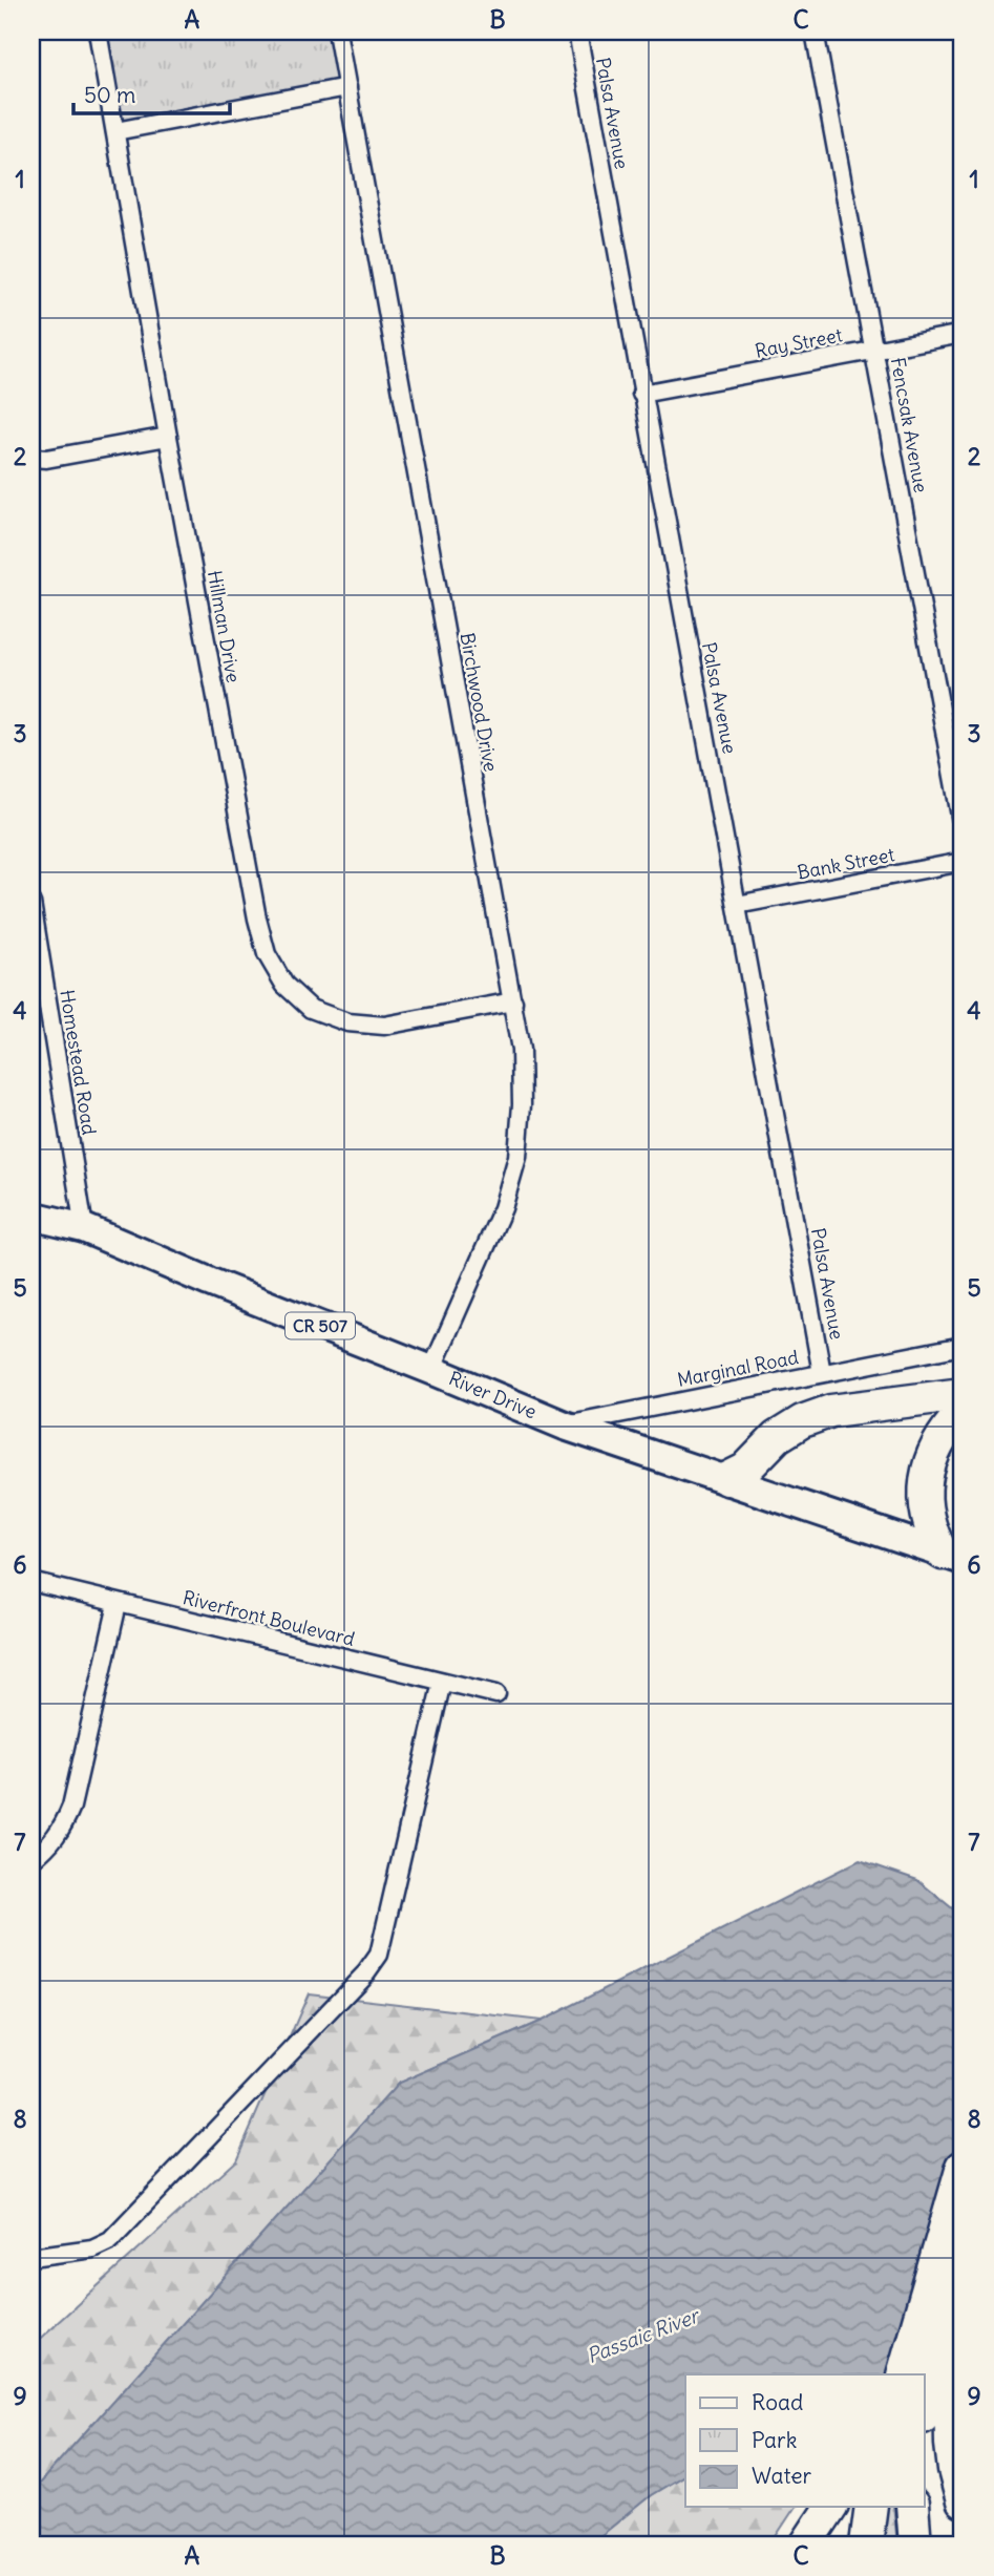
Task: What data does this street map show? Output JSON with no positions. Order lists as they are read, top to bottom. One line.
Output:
{"streets":{"main road":["CR 507","River Drive"],"street":["Palsa Avenue","Ray Street","Fencsak Avenue","Hillman Drive","Birchwood Drive","Bank Street","Homestead Road","Marginal Road","Riverfront Boulevard"]},"crossings":[["Palsa Avenue","Ray Street"],["Palsa Avenue","Bank Street"],["Palsa Avenue","Marginal Road"],["Ray Street","Fencsak Avenue"],["Hillman Drive","Birchwood Drive"],["Birchwood Drive","River Drive"],["Homestead Road","River Drive"],["Marginal Road","River Drive"]],"water":["Passaic River"],"legend":["Road","Park","Water"],"scale_bar":"50 m","grid":{"columns":["A","B","C"],"rows":["1","2","3","4","5","6","7","8","9"]}}
